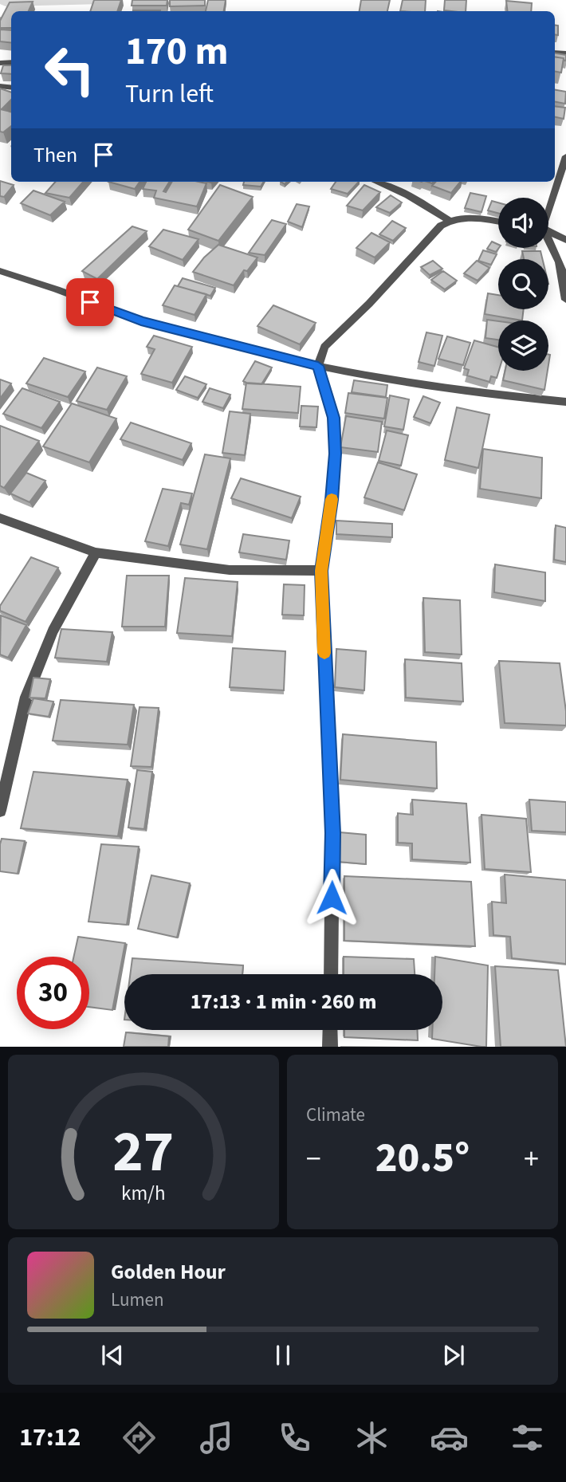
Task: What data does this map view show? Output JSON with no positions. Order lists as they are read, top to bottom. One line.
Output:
{"page":{"turn":["170 m","Turn left"],"then":"Then","limit":"30","trip":"17:13 · 1 min · 260 m","tile":"Climate","heat":["−","20.5°","+"],"song":["Golden Hour","Lumen"],"tabs":"17:12","gauge":["27","km/h"]}}
